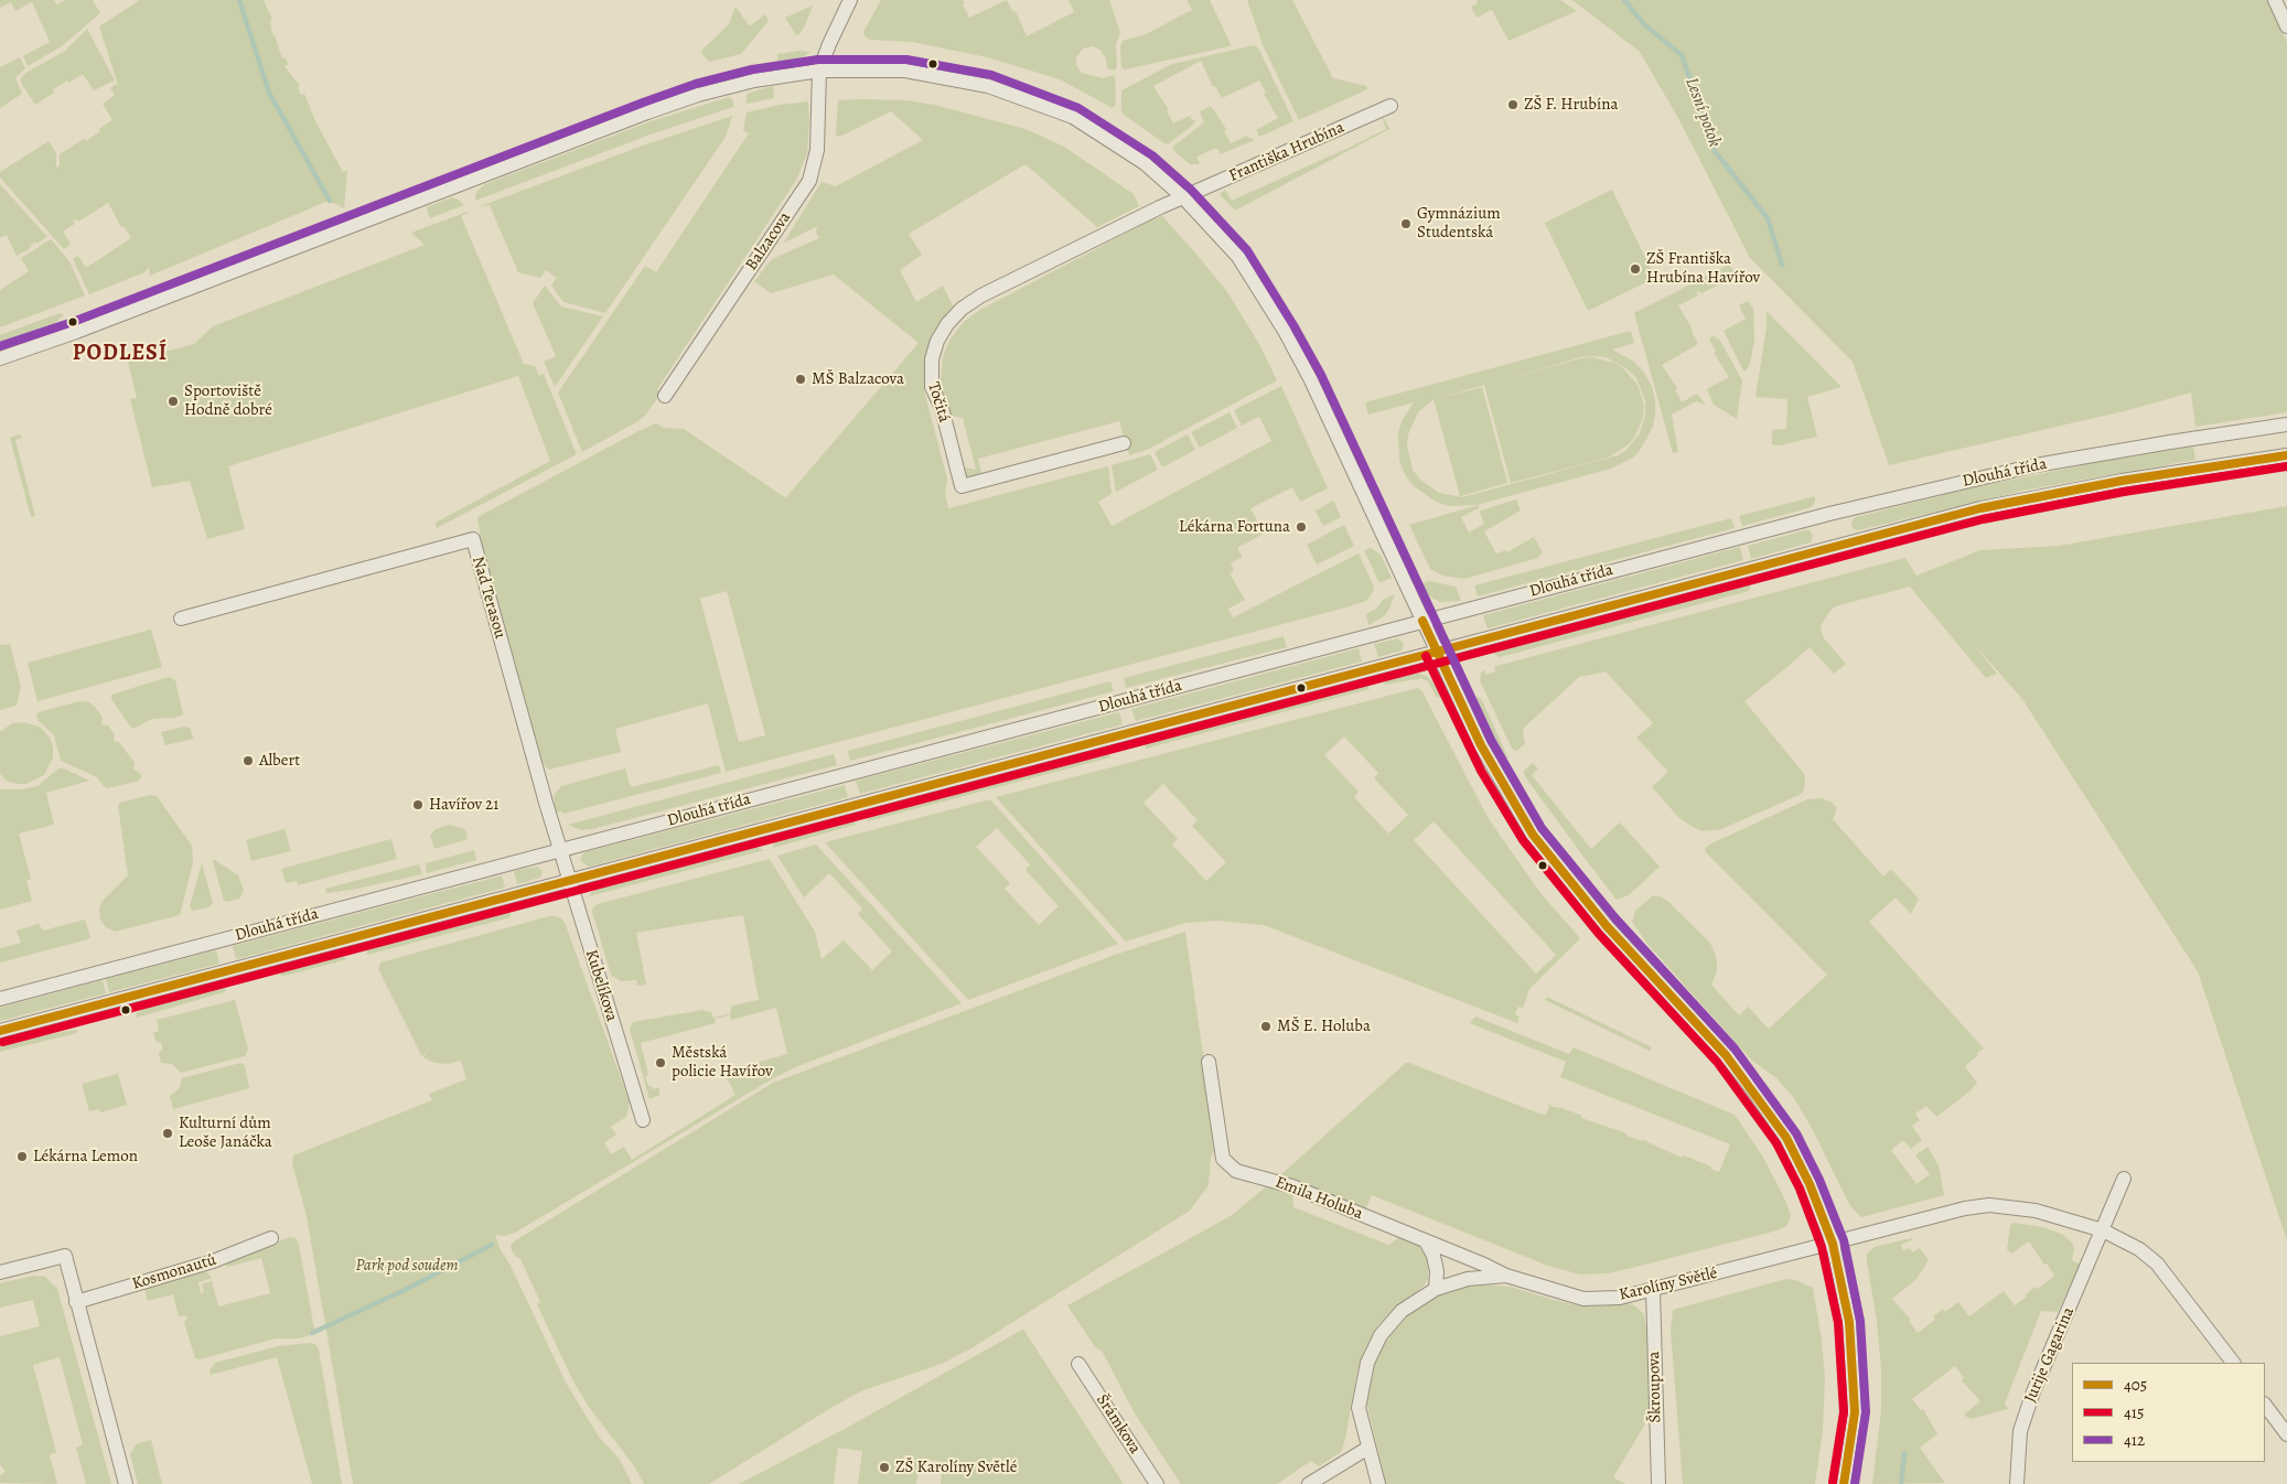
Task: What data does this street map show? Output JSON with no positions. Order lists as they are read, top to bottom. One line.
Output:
{"streets":{"street":["Františka Hrubína","Balzacova","Točitá","Dlouhá třída","Nad Terasou","Kubelíkova","Emila Holuba","Kosmonautů","Karolíny Světlé","Jurije Gagarina","Škroupova","Šrámkova"]},"crossings":[["Františka Hrubína","Točitá"],["Dlouhá třída","Nad Terasou"],["Dlouhá třída","Kubelíkova"],["Nad Terasou","Kubelíkova"],["Emila Holuba","Karolíny Světlé"],["Karolíny Světlé","Jurije Gagarina"],["Karolíny Světlé","Škroupova"]],"districts":["PODLESÍ"],"water":["Lesní potok"],"parks":["Park pod soudem"],"places":["ZŠ F. Hrubína","Gymnázium Studentská","ZŠ Františka Hrubína Havířov","MŠ Balzacova","Sportoviště Hodně dobré","Lékárna Fortuna","Albert","Havířov 21","MŠ E. Holuba","Městská policie Havířov","Kulturní dům Leoše Janáčka","Lékárna Lemon","ZŠ Karolíny Světlé"],"lines":["transit line 412","transit line 405","transit line 415"],"legend":["405","415","412"]}
